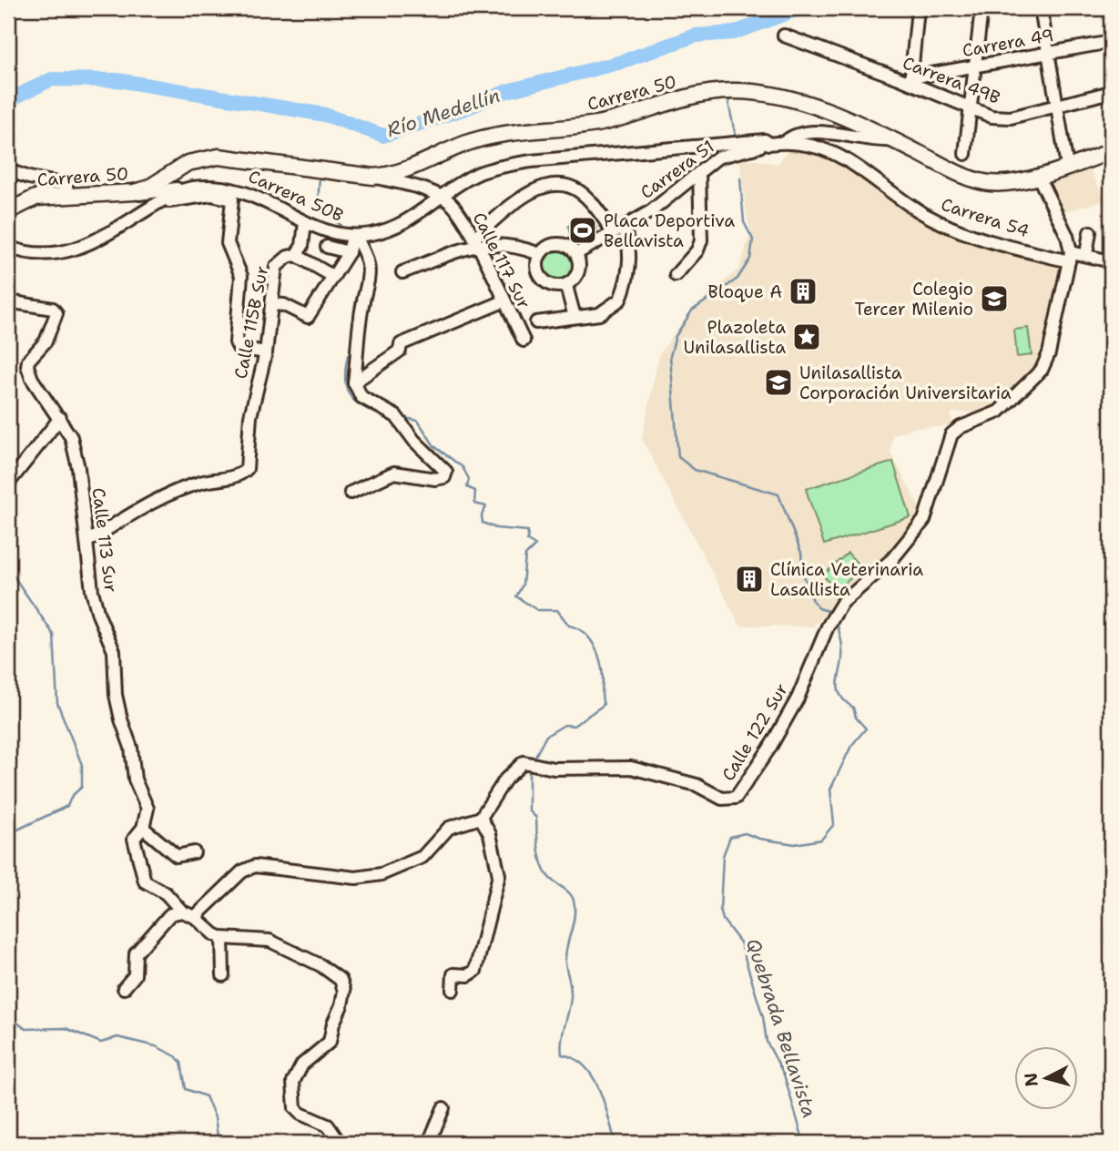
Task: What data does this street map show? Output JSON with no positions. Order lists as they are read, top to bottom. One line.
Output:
{"streets":{"main road":["Carrera 50"],"street":["Carrera 49","Carrera 49B","Carrera 51","Carrera 50B","Carrera 54","Calle 117 Sur","Calle 115B Sur","Calle 113 Sur","Calle 122 Sur"]},"crossings":[["Carrera 49","Carrera 49B"],["Carrera 51","Carrera 50B"],["Carrera 50B","Carrera 54"],["Carrera 50B","Calle 117 Sur"],["Carrera 54","Calle 122 Sur"],["Calle 115B Sur","Calle 113 Sur"]],"water":["Río Medellín","Quebrada Bellavista"],"places":{"sports":["Placa Deportiva Bellavista"],"building":["Bloque A","Clínica Veterinaria Lasallista"],"school or university":["Colegio Tercer Milenio","Unilasallista Corporación Universitaria"],"place":["Plazoleta Unilasallista"]},"north":"left"}
